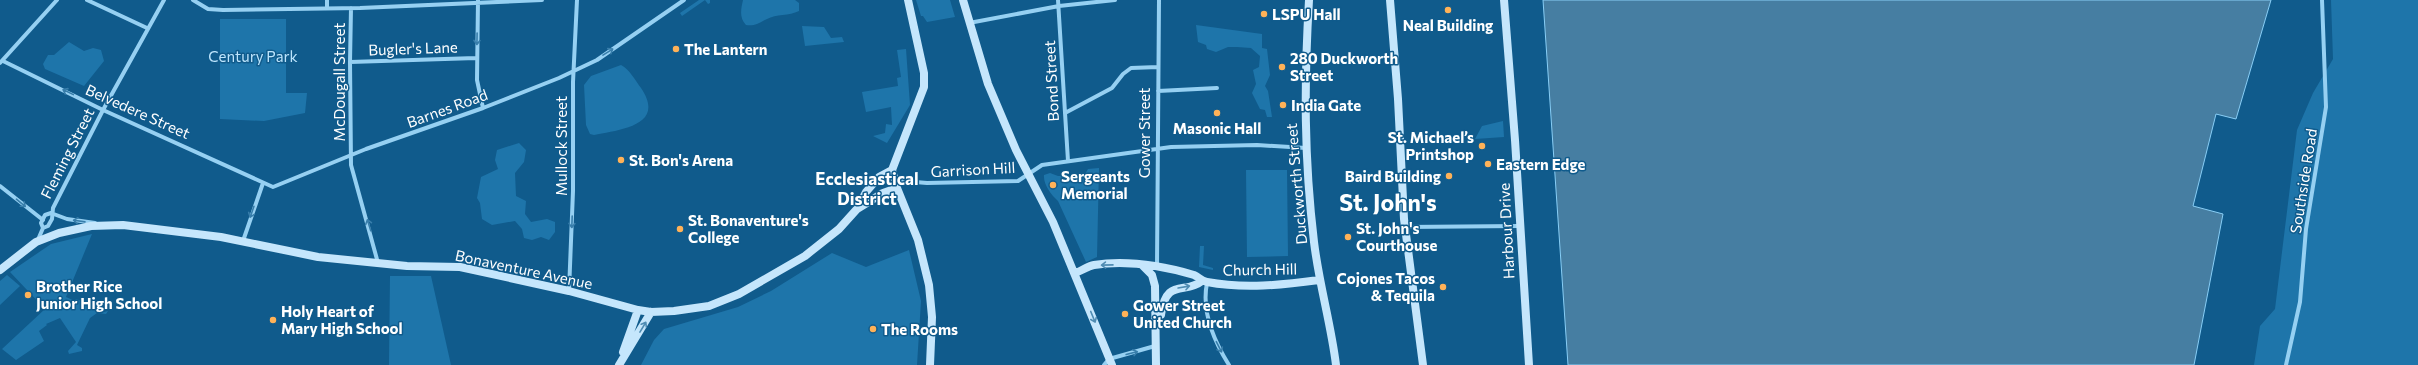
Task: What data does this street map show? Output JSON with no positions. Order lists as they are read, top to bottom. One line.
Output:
{"streets":{"street":["Bugler's Lane","Bond Street","McDougall Street","Barnes Road","Belvedere Street","Gower Street","Mullock Street","Fleming Street","Garrison Hill","Southside Road","Duckworth Street","Harbour Drive","Bonaventure Avenue","Church Hill"]},"crossings":[["Bugler's Lane","McDougall Street"],["Bond Street","Garrison Hill"],["McDougall Street","Barnes Road"],["McDougall Street","Bonaventure Avenue"],["Barnes Road","Belvedere Street"],["Barnes Road","Mullock Street"],["Belvedere Street","Fleming Street"],["Gower Street","Garrison Hill"],["Gower Street","Church Hill"],["Mullock Street","Bonaventure Avenue"],["Fleming Street","Bonaventure Avenue"],["Garrison Hill","Duckworth Street"],["Garrison Hill","Bonaventure Avenue"],["Duckworth Street","Church Hill"]],"one_way":["McDougall Street","Belvedere Street","Mullock Street"],"districts":["Ecclesiastical District","St. John's"],"parks":["Century Park"],"places":["Neal Building","LSPU Hall","The Lantern","280 Duckworth Street","India Gate","Masonic Hall","St. Michael’s Printshop","St. Bon's Arena","Eastern Edge","Baird Building","Sergeants Memorial","St. Bonaventure's College","St. John's Courthouse","Cojones Tacos & Tequila","Brother Rice Junior High School","Gower Street United Church","Holy Heart of Mary High School","The Rooms"]}
